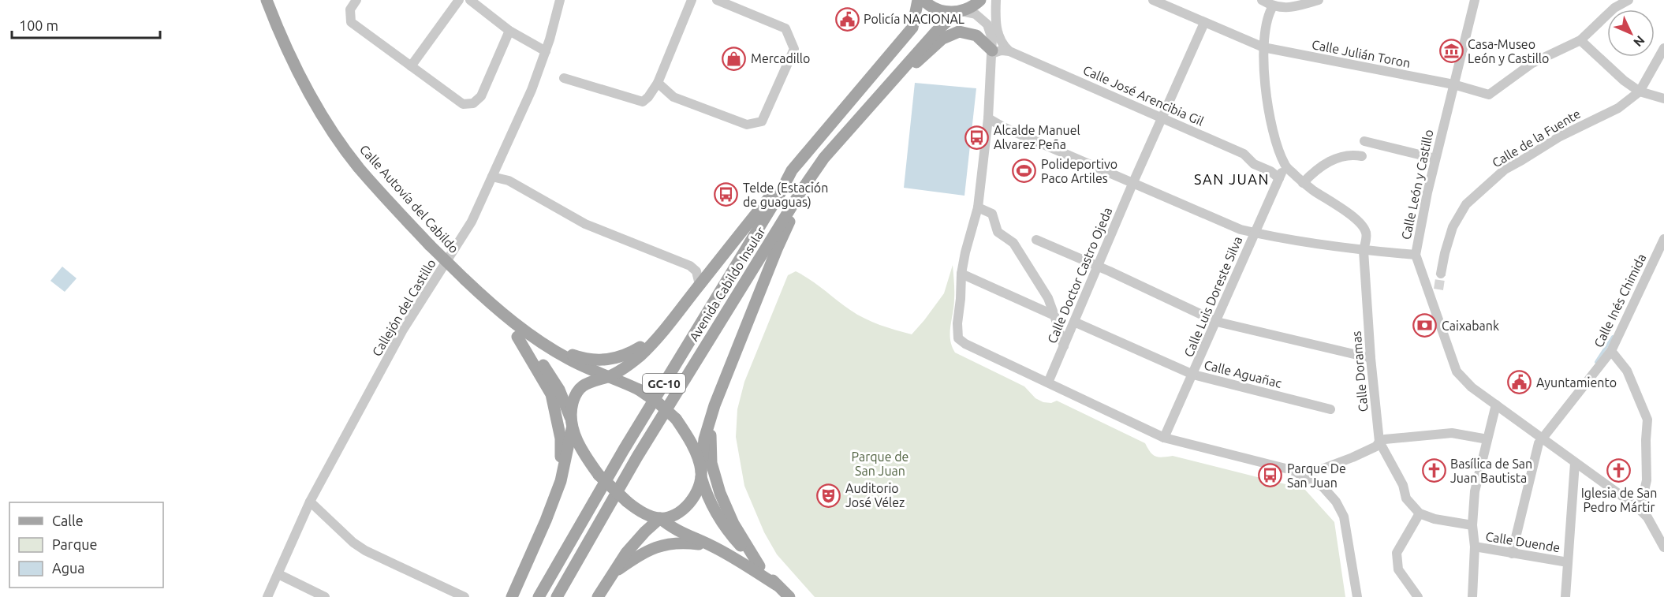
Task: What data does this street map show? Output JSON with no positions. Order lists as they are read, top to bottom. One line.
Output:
{"streets":{"main road":["Calle Autovía del Cabildo","Avenida Cabildo Insular","GC-10"],"street":["Calle Julián Toron","Calle José Arencibia Gil","Calle de la Fuente","Calle León y Castillo","Calle Doctor Castro Ojeda","Calle Luis Doreste Silva","Calle Inés Chimida","Callejón del Castillo","Calle Doramas","Calle Aguañac","Calle Duende"]},"crossings":[["Calle Julián Toron","Calle León y Castillo"],["Calle Julián Toron","Calle Doctor Castro Ojeda"],["Calle José Arencibia Gil","Calle Doctor Castro Ojeda"],["Calle José Arencibia Gil","Calle Luis Doreste Silva"],["Calle Doctor Castro Ojeda","Calle Aguañac"],["Avenida Cabildo Insular","GC-10"],["Calle Luis Doreste Silva","Calle Doramas"],["Calle Luis Doreste Silva","Calle Aguañac"],["Calle Inés Chimida","Calle Duende"]],"districts":["SAN JUAN"],"parks":["Parque de San Juan"],"places":{"public building":["Policía NACIONAL","Ayuntamiento"],"museum":["Casa-Museo León y Castillo"],"shop":["Mercadillo"],"bus stop":["Alcalde Manuel Alvarez Peña","Telde (Estación de guaguas)","Parque De San Juan"],"sports":["Polideportivo Paco Artiles"],"bank":["Caixabank"],"church":["Basílica de San Juan Bautista","Iglesia de San Pedro Mártir"],"theatre":["Auditorio José Vélez"]},"legend":["Calle","Parque","Agua"],"scale_bar":"100 m","north":"bottom right"}
